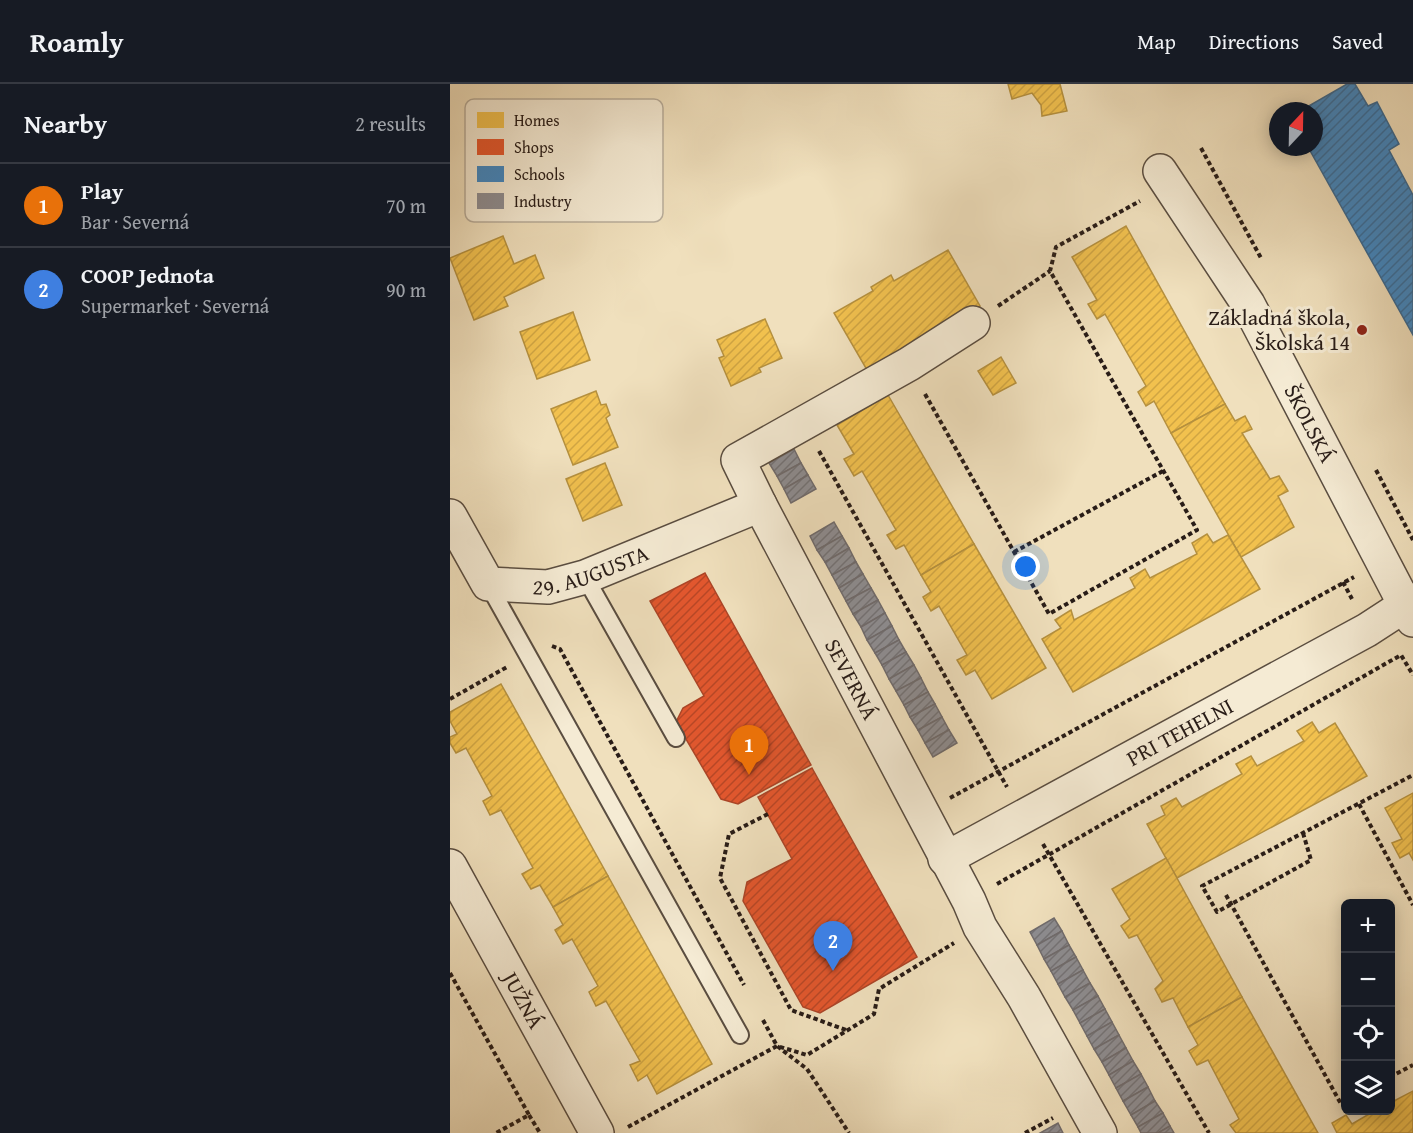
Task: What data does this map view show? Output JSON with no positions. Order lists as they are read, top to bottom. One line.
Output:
{"streets":{"street":["ŠKOLSKÁ","29. AUGUSTA","SEVERNÁ","PRI TEHELNI","JUŽNÁ"]},"crossings":[["ŠKOLSKÁ","PRI TEHELNI"],["29. AUGUSTA","SEVERNÁ"],["SEVERNÁ","PRI TEHELNI"]],"places":["Základná škola, Školská 14"],"legend":["Homes","Shops","Schools","Industry"],"north":"top","page":{"header":"Roamly","nav":["Map","Directions","Saved"],"heading":["Nearby","2 results"],"list":[{"mark":"1","name":"Play","note":"Bar · Severná","value":"70 m"},{"mark":"2","name":"COOP Jednota","note":"Supermarket · Severná","value":"90 m"}],"pins":["1","2"],"map_buttons":["+","−"]}}
